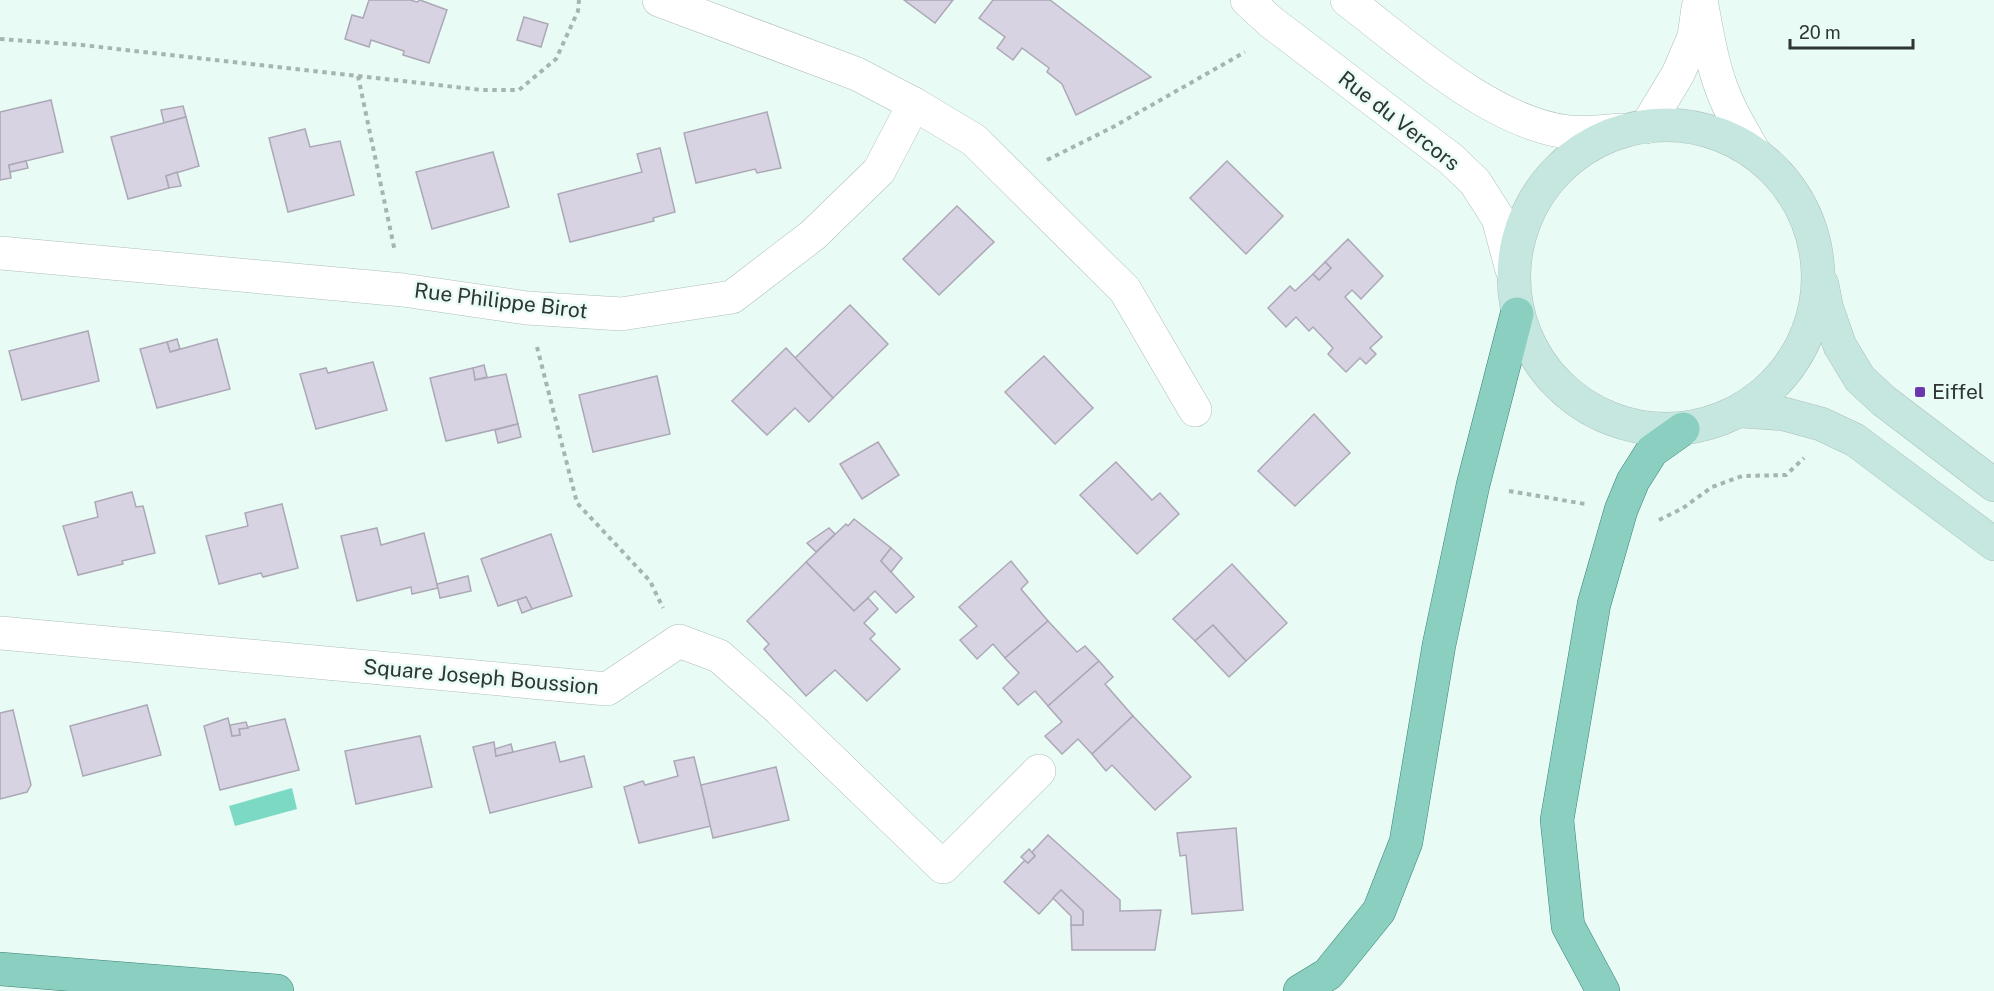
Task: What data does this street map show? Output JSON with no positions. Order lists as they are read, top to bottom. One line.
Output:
{"streets":{"street":["Rue du Vercors","Rue Philippe Birot","Square Joseph Boussion"]},"places":{"transit":["Eiffel"]},"scale_bar":"20 m"}
